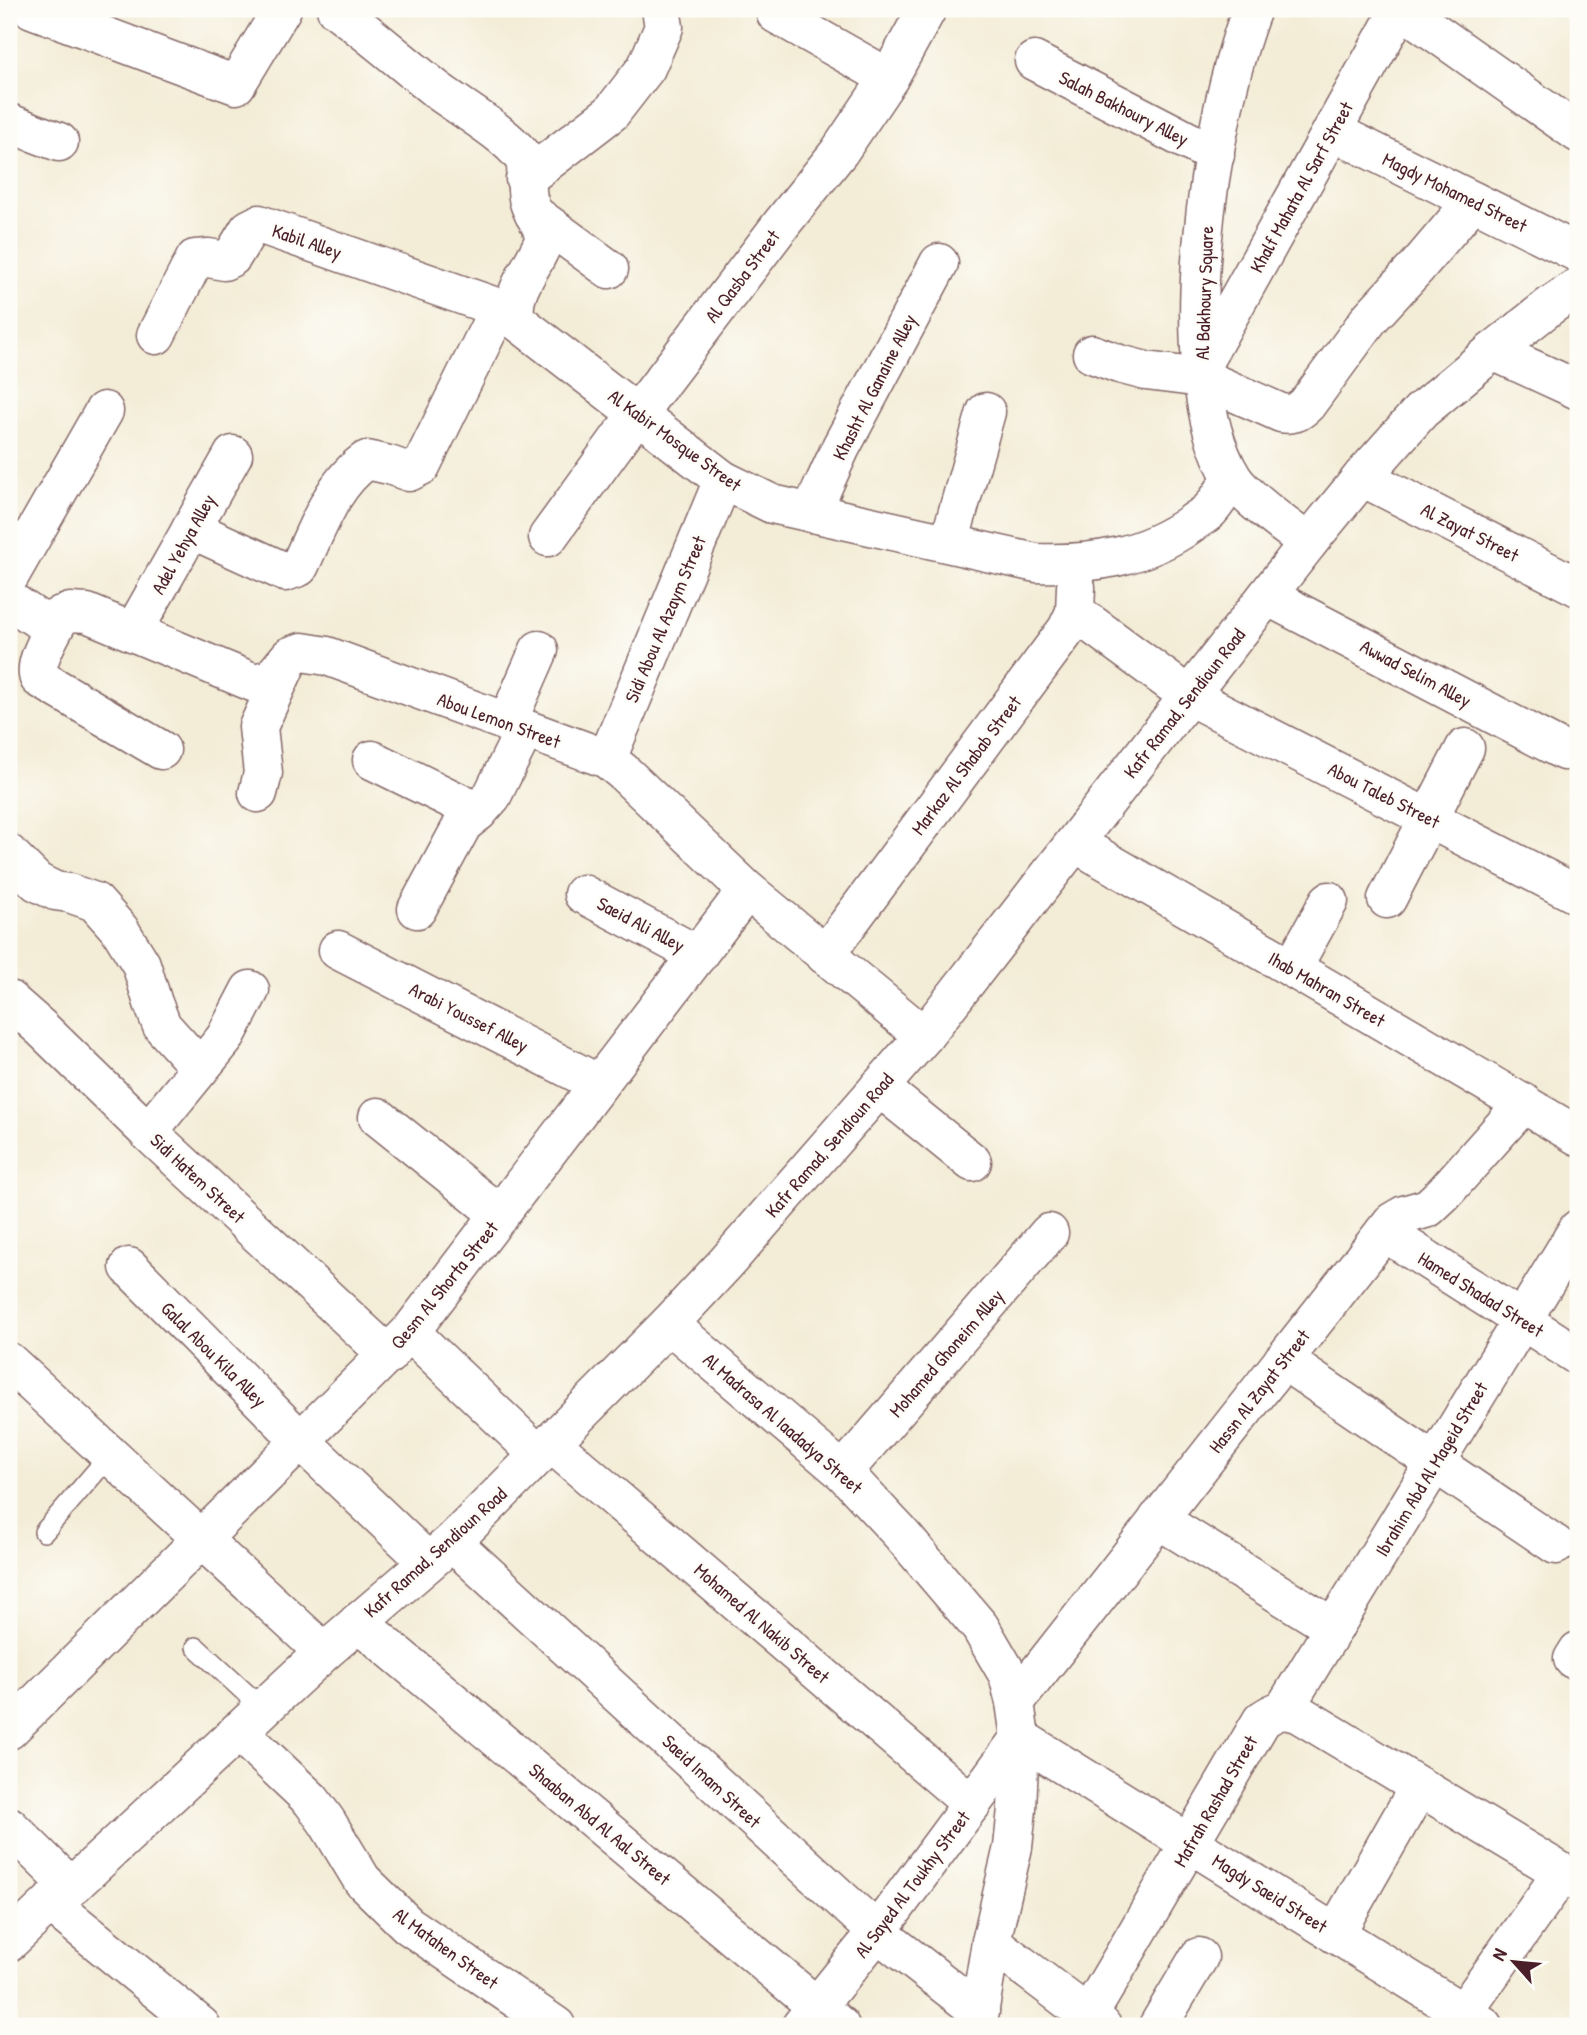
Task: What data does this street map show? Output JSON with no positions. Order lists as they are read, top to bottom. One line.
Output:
{"streets":{"street":["Salah Bakhoury Alley","Khalf Mahata Al Sarf Street","Magdy Mohamed Street","Kabil Alley","Al Qasba Street","Al Bakhoury Square","Khasht Al Ganaine Alley","Al Kabir Mosque Street","Al Zayat Street","Adel Yehya Alley","Sidi Abou Al Azaym Street","Awwad Selim Alley","Kafr Ramad, Sendioun Road","Abou Lemon Street","Markaz Al Shabab Street","Abou Taleb Street","Saeid Ali Alley","Ihab Mahran Street","Arabi Youssef Alley","Sidi Hatem Street","Qesm Al Shorta Street","Hamed Shadad Street","Mohamed Ghoneim Alley","Galal Abou Kila Alley","Hassn Al Zayat Street","Al Madrasa Al Iaadadya Street","Ibrahim Abd Al Mageid Street","Mohamed Al Nakib Street","Saeid Imam Street","Mafrah Rashad Street","Shaaban Abd Al Aal Street","Al Sayed Al Toukhy Street","Magdy Saeid Street","Al Matahen Street"]},"crossings":[["Salah Bakhoury Alley","Al Bakhoury Square"],["Khalf Mahata Al Sarf Street","Magdy Mohamed Street"],["Khalf Mahata Al Sarf Street","Al Bakhoury Square"],["Kabil Alley","Al Kabir Mosque Street"],["Al Qasba Street","Al Kabir Mosque Street"],["Al Bakhoury Square","Al Kabir Mosque Street"],["Al Bakhoury Square","Kafr Ramad, Sendioun Road"],["Khasht Al Ganaine Alley","Al Kabir Mosque Street"],["Al Kabir Mosque Street","Sidi Abou Al Azaym Street"],["Al Zayat Street","Kafr Ramad, Sendioun Road"],["Sidi Abou Al Azaym Street","Abou Lemon Street"],["Awwad Selim Alley","Kafr Ramad, Sendioun Road"],["Kafr Ramad, Sendioun Road","Abou Lemon Street"],["Kafr Ramad, Sendioun Road","Abou Taleb Street"],["Kafr Ramad, Sendioun Road","Ihab Mahran Street"],["Kafr Ramad, Sendioun Road","Sidi Hatem Street"],["Kafr Ramad, Sendioun Road","Galal Abou Kila Alley"],["Kafr Ramad, Sendioun Road","Al Madrasa Al Iaadadya Street"],["Kafr Ramad, Sendioun Road","Mohamed Al Nakib Street"],["Kafr Ramad, Sendioun Road","Saeid Imam Street"],["Kafr Ramad, Sendioun Road","Shaaban Abd Al Aal Street"],["Kafr Ramad, Sendioun Road","Al Matahen Street"],["Abou Lemon Street","Markaz Al Shabab Street"],["Abou Lemon Street","Qesm Al Shorta Street"],["Markaz Al Shabab Street","Abou Taleb Street"],["Saeid Ali Alley","Qesm Al Shorta Street"],["Ihab Mahran Street","Hassn Al Zayat Street"],["Arabi Youssef Alley","Qesm Al Shorta Street"],["Sidi Hatem Street","Qesm Al Shorta Street"],["Sidi Hatem Street","Mohamed Al Nakib Street"],["Qesm Al Shorta Street","Galal Abou Kila Alley"],["Hamed Shadad Street","Hassn Al Zayat Street"],["Hamed Shadad Street","Ibrahim Abd Al Mageid Street"],["Mohamed Ghoneim Alley","Al Madrasa Al Iaadadya Street"],["Galal Abou Kila Alley","Saeid Imam Street"],["Hassn Al Zayat Street","Al Madrasa Al Iaadadya Street"],["Al Madrasa Al Iaadadya Street","Saeid Imam Street"],["Al Madrasa Al Iaadadya Street","Al Sayed Al Toukhy Street"],["Al Madrasa Al Iaadadya Street","Magdy Saeid Street"],["Ibrahim Abd Al Mageid Street","Mafrah Rashad Street"],["Mohamed Al Nakib Street","Al Sayed Al Toukhy Street"],["Saeid Imam Street","Al Sayed Al Toukhy Street"],["Mafrah Rashad Street","Magdy Saeid Street"],["Shaaban Abd Al Aal Street","Al Sayed Al Toukhy Street"],["Al Sayed Al Toukhy Street","Magdy Saeid Street"]],"north":"top left"}
